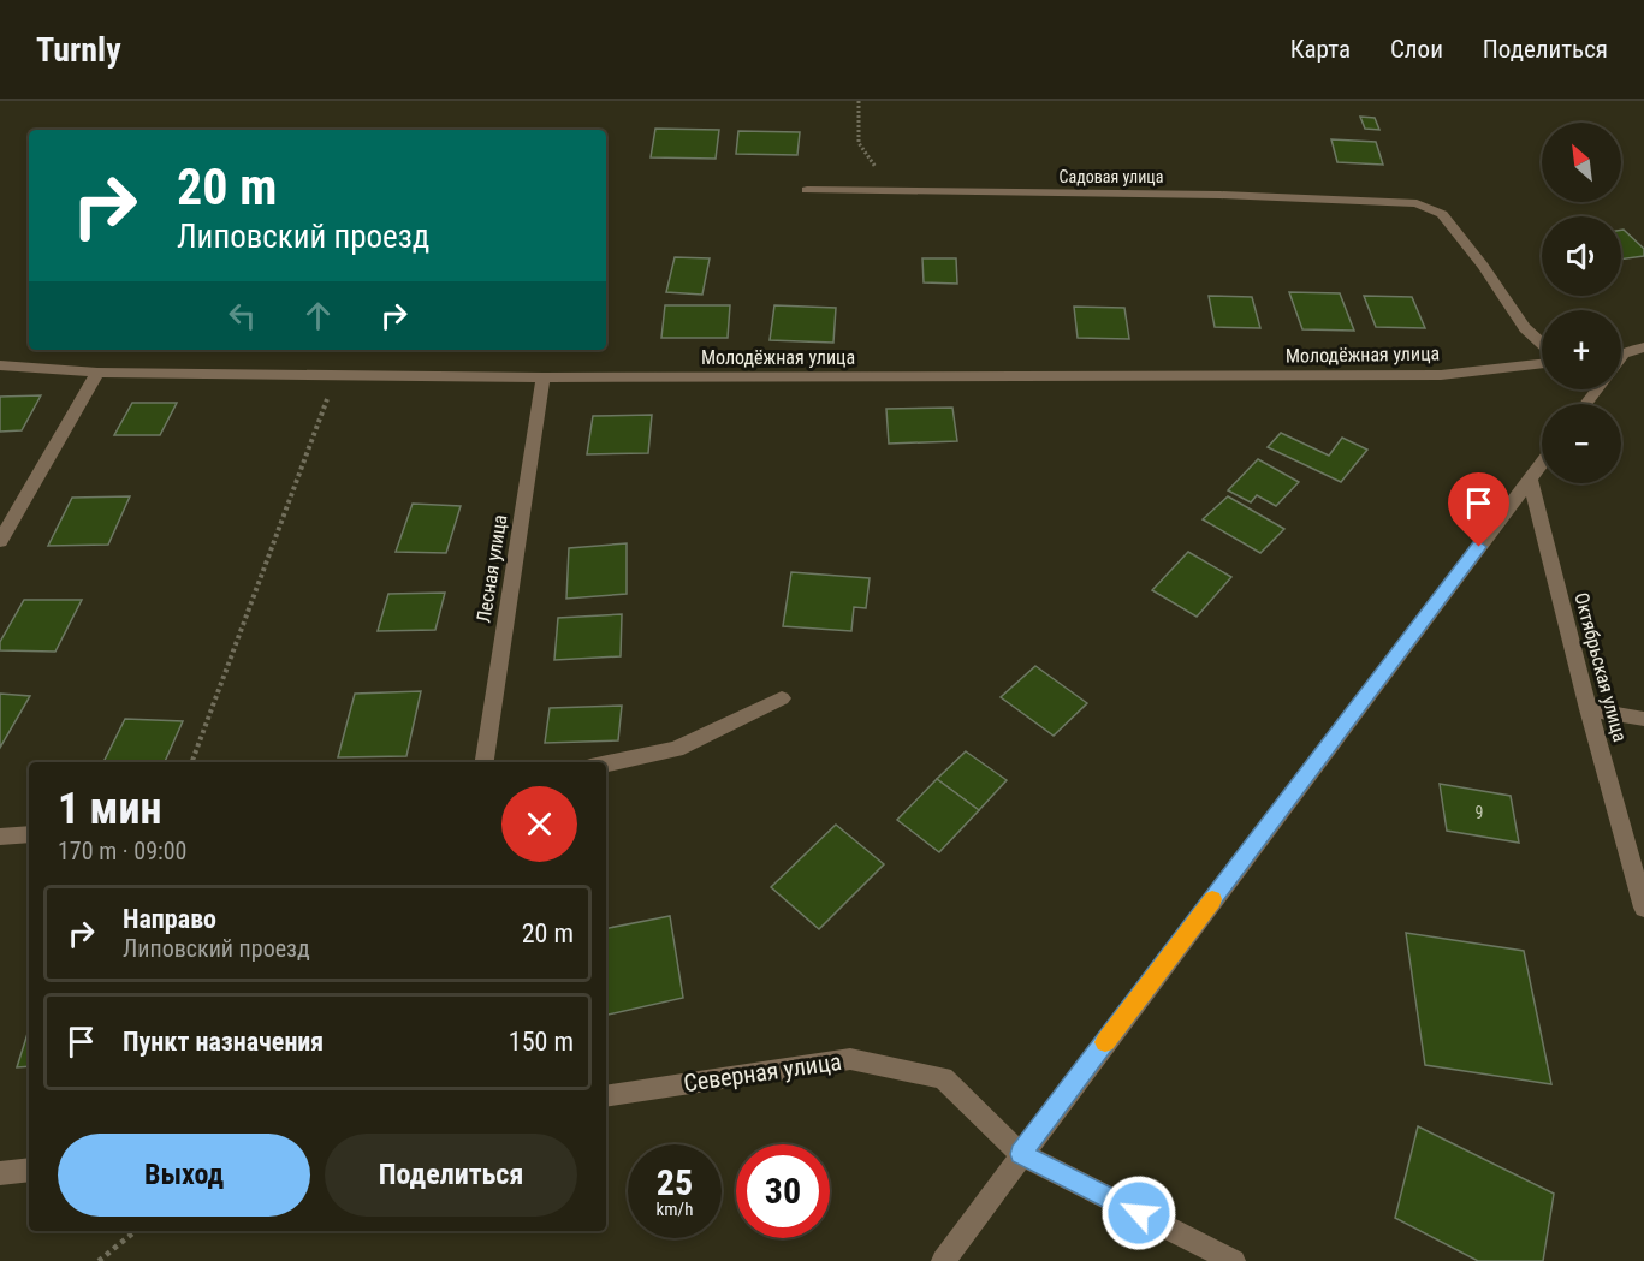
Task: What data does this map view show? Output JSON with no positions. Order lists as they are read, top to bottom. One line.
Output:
{"streets":{"street":["Садовая улица","Молодёжная улица","Лесная улица","Октябрьская улица","Северная улица"]},"crossings":[["Молодёжная улица","Лесная улица"]],"house_numbers":["9"],"north":"top left","page":{"header":"Turnly","nav":["Карта","Слои","Поделиться"],"map_buttons":["+","−"],"turn":["20 m","Липовский проезд"],"heading":["1 мин","170 m · 09:00"],"list":[{"name":"Направо","note":"Липовский проезд","value":"20 m"},{"name":"Пункт назначения","value":"150 m"}],"buttons":["Выход","Поделиться"],"speed":"25 km/h","limit":"30"}}
